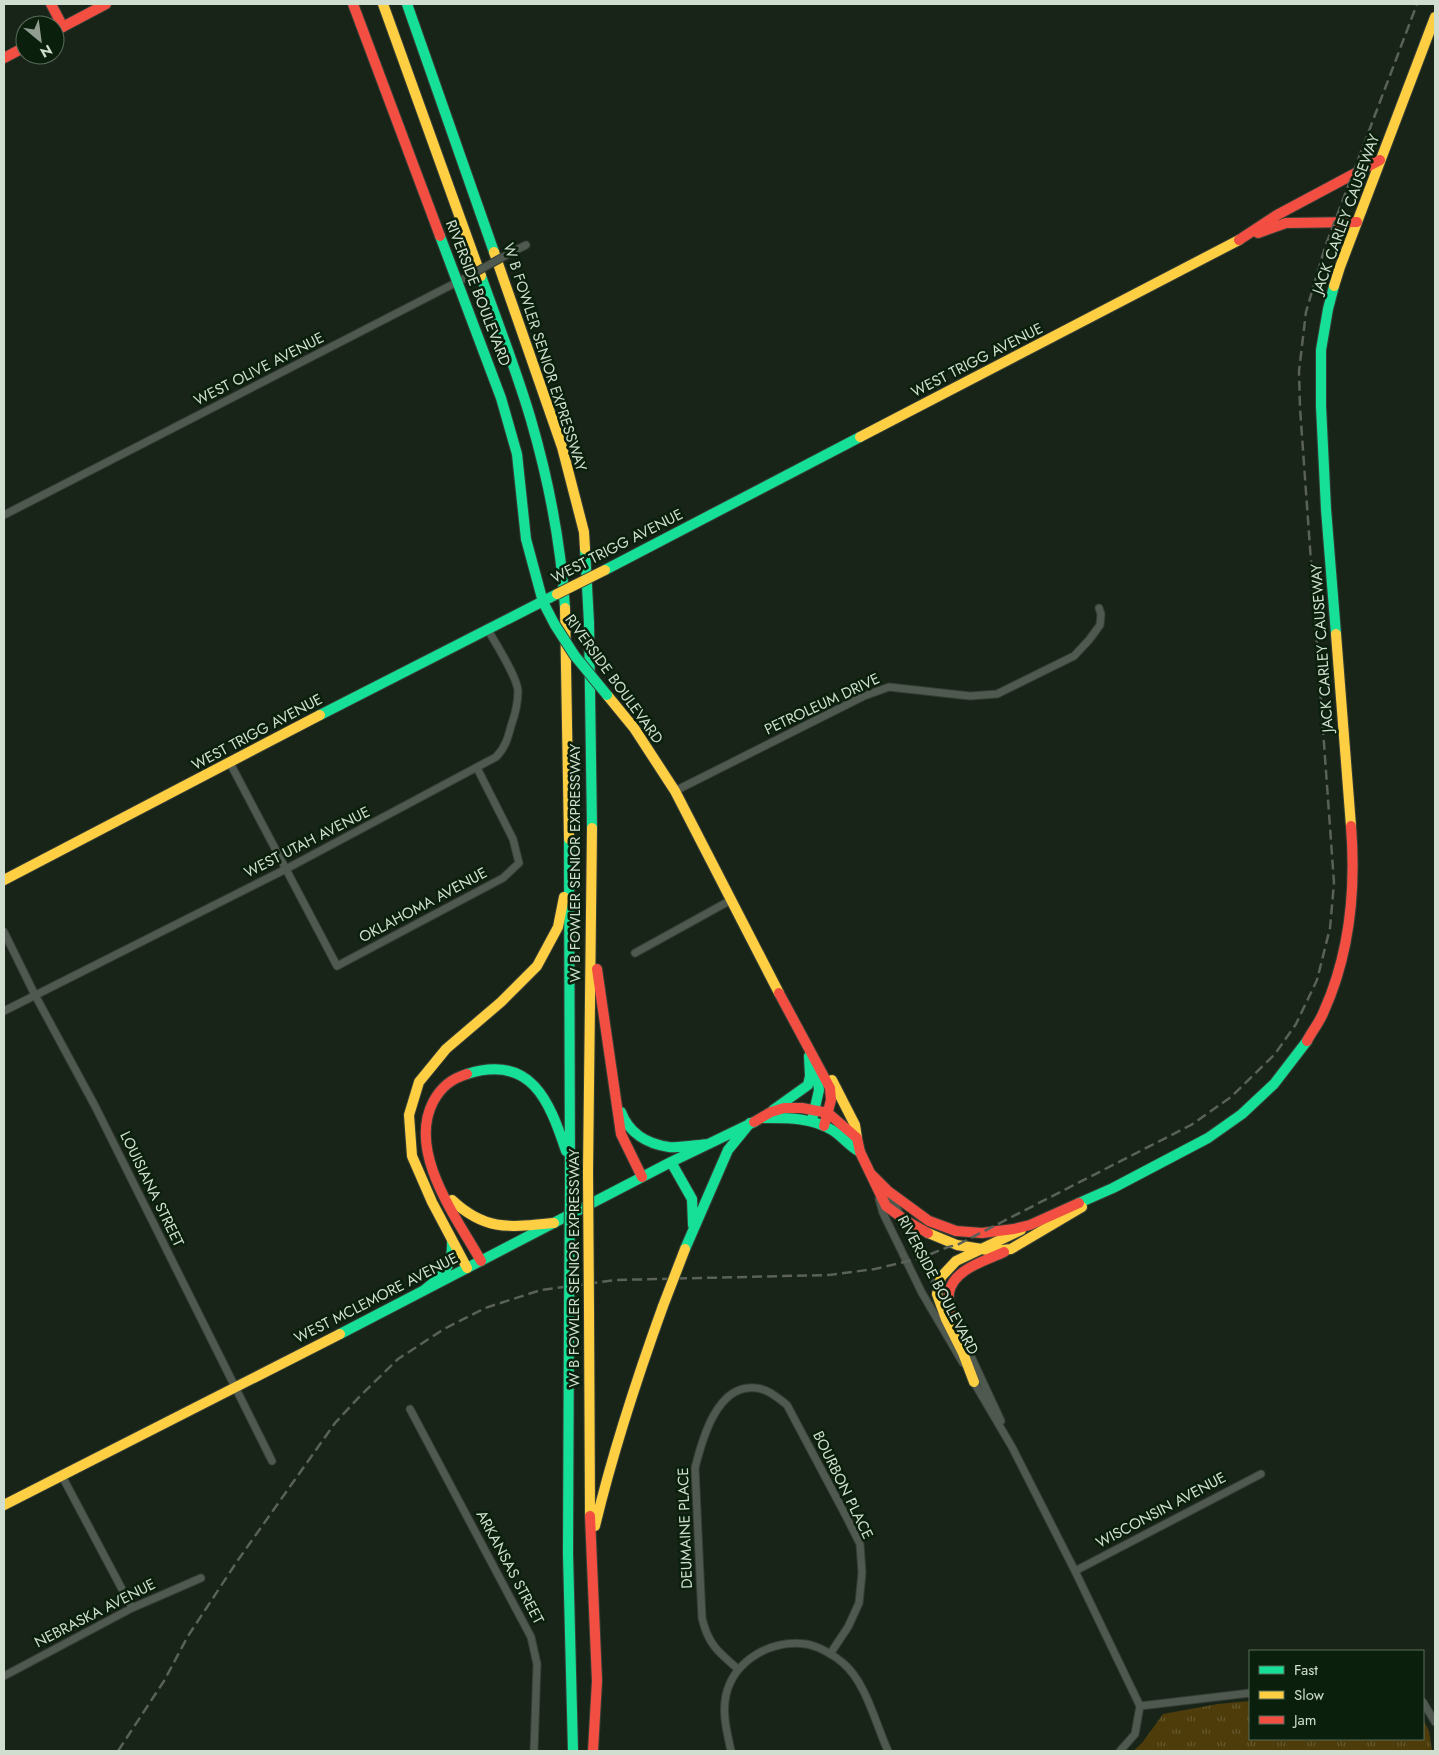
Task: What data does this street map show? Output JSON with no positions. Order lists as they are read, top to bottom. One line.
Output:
{"streets":{"main road":["JACK CARLEY CAUSEWAY","RIVERSIDE BOULEVARD","W B FOWLER SENIOR EXPRESSWAY","WEST TRIGG AVENUE","WEST MCLEMORE AVENUE"],"street":["WEST OLIVE AVENUE","PETROLEUM DRIVE","WEST UTAH AVENUE","OKLAHOMA AVENUE","LOUISIANA STREET","BOURBON PLACE","WISCONSIN AVENUE","DEUMAINE PLACE","ARKANSAS STREET","NEBRASKA AVENUE"]},"crossings":[["JACK CARLEY CAUSEWAY","RIVERSIDE BOULEVARD"],["RIVERSIDE BOULEVARD","WEST TRIGG AVENUE"],["RIVERSIDE BOULEVARD","WEST OLIVE AVENUE"],["RIVERSIDE BOULEVARD","PETROLEUM DRIVE"],["RIVERSIDE BOULEVARD","WEST MCLEMORE AVENUE"],["RIVERSIDE BOULEVARD","WISCONSIN AVENUE"],["WEST TRIGG AVENUE","WEST UTAH AVENUE"],["WEST UTAH AVENUE","OKLAHOMA AVENUE"],["WEST UTAH AVENUE","LOUISIANA STREET"],["LOUISIANA STREET","WEST MCLEMORE AVENUE"],["BOURBON PLACE","DEUMAINE PLACE"]],"legend":["Fast","Slow","Jam"],"north":"bottom right"}
